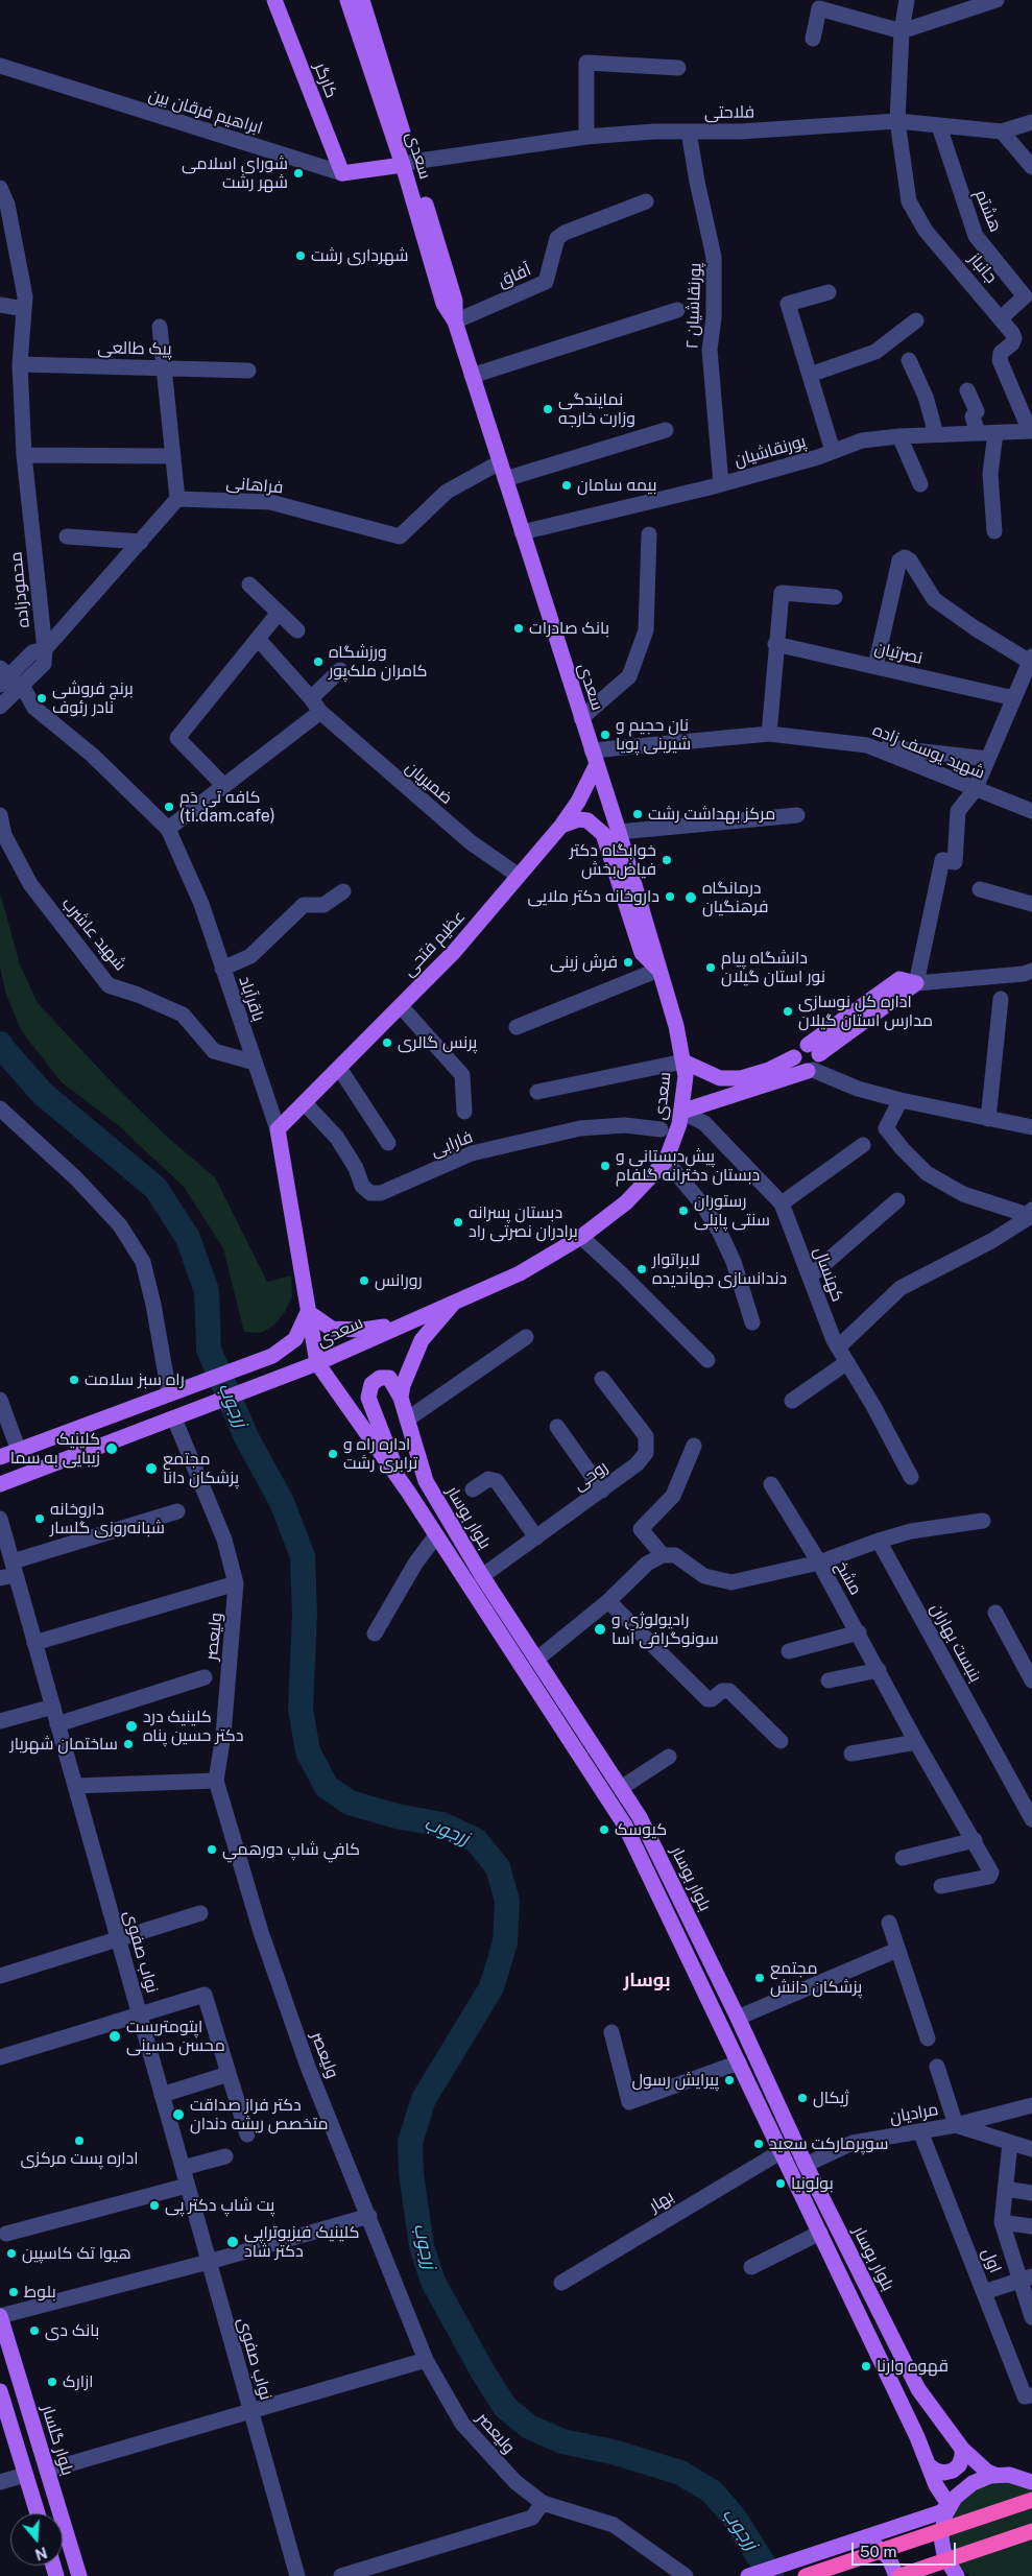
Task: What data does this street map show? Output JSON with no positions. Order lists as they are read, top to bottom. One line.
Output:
{"streets":{"main road":["کارگر","ابراهیم فرقان بین","سعدی","عظیم فتحی","باقرآباد","بلوار بوسار","بلوار گلسار"],"street":["فلاحتی","هشتم","جانباز","آفاق","پورنقاشیان ۲","پیک طالعی","پورنقاشیان","فراهانی","محمودزاده","نصرتیان","شهید یوسف زاده","ضمیریان","شهید عاشرب","فارابی","کهنسال","روحی","مشخ","ولیعصر","بنبست بهاران","نواب صفوی","مرادیان","بهار","اول"]},"crossings":[["کارگر","ابراهیم فرقان بین"],["ابراهیم فرقان بین","فلاحتی"],["ابراهیم فرقان بین","سعدی"],["فلاحتی","سعدی"],["فلاحتی","هشتم"],["فلاحتی","جانباز"],["فلاحتی","پورنقاشیان ۲"],["سعدی","آفاق"],["سعدی","پورنقاشیان"],["سعدی","فراهانی"],["سعدی","شهید یوسف زاده"],["سعدی","عظیم فتحی"],["سعدی","باقرآباد"],["سعدی","کهنسال"],["سعدی","بلوار بوسار"],["سعدی","ولیعصر"],["هشتم","جانباز"],["جانباز","پورنقاشیان"],["پورنقاشیان ۲","پورنقاشیان"],["پیک طالعی","محمودزاده"],["ضمیریان","عظیم فتحی"],["شهید عاشرب","باقرآباد"],["عظیم فتحی","باقرآباد"],["عظیم فتحی","فارابی"],["باقرآباد","بلوار بوسار"],["روحی","بلوار بوسار"],["بلوار بوسار","مرادیان"],["بلوار بوسار","بهار"],["مرادیان","اول"]],"districts":["بوسار"],"water":["زرجوب"],"places":["شورای اسلامی شهر رشت","شهرداری رشت","نمایندگی وزارت خارجه","بیمه سامان","بانک صادرات","ورزشگاه کامران ملک‌پور","برنج فروشی نادر رئوف","نان حجیم و شیرینی پویا","کافه تی دَم (ti.dam.cafe)","مرکز بهداشت رشت","خوابگاه دکتر فیاض‌بخش","داروخانه دکتر ملایی","درمانگاه فرهنگیان","فرش زینی","دانشگاه پیام نور استان گیلان","اداره کل نوسازی مدارس استان گیلان","پرنس گالری","پیش‌دبستانی و دبستان دخترانه گلفام","رستوران سنتی پاپلی","دبستان پسرانه برادران نصرتی راد","لابراتوار دندانسازی جهاندیده","رورانس","راه سبز سلامت","کلینیک زیبایی به سما","اداره راه و ترابری رشت","مجتمع پزشکان دانا","داروخانه شبانه‌روزی گلسار","رادیولوژی و سونوگرافی آسا","کلینیک درد دکتر حسین پناه","ساختمان شهریار","کیوسک","كافي شاپ دورهمي","مجتمع پزشکان دانش","اپتومتریست محسن حسینی","پیرایش رسول","ژیکال","دکتر فراز صداقت متخصص ریشه دندان","اداره پست مرکزی","سوپرمارکت سعید","بولونیا","پت شاپ دکتر پی","کلینیک فیزیوتراپی دکتر شاد","هیوا تک کاسپین","بلوط","بانک دی","قهوه وارنا","ازارک"],"scale_bar":"50 m","north":"bottom"}
